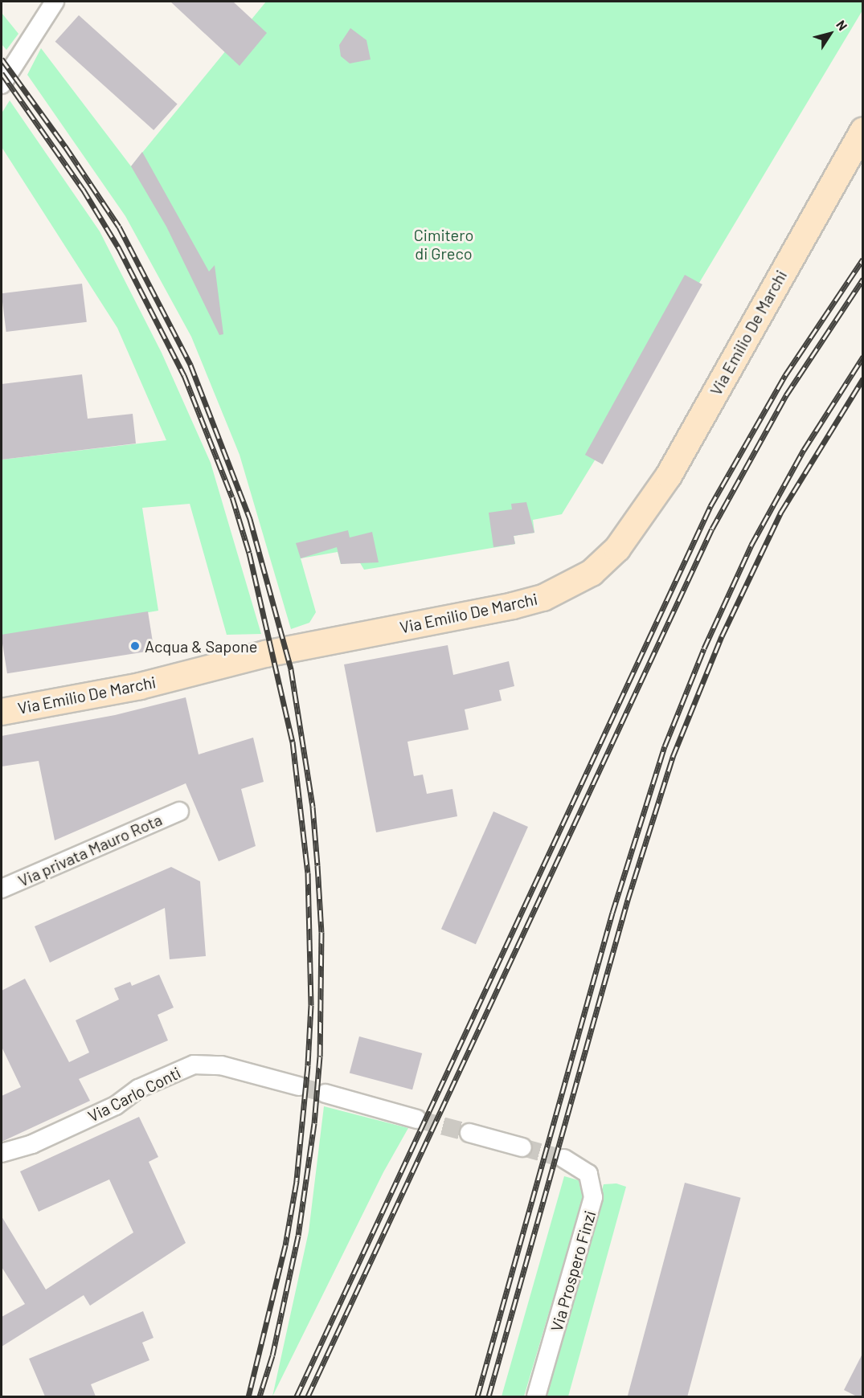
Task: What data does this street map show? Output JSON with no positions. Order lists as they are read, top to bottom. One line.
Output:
{"streets":{"street":["Via Emilio De Marchi","Via privata Mauro Rota","Via Carlo Conti","Via Prospero Finzi"]},"parks":["Cimitero di Greco"],"places":["Acqua & Sapone"],"north":"top right"}
